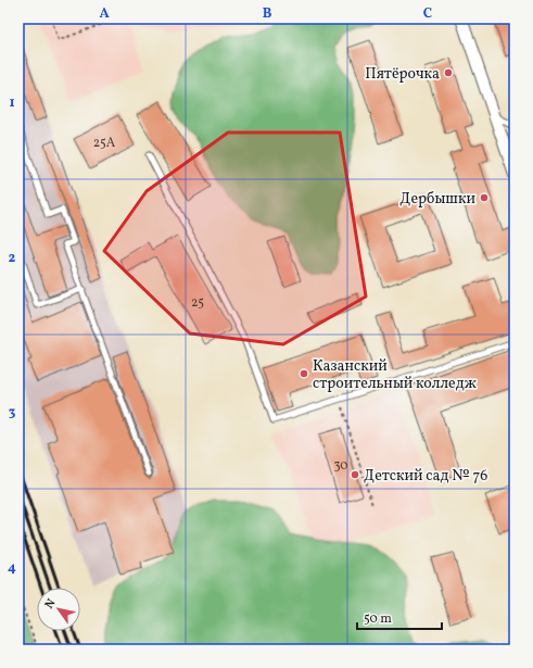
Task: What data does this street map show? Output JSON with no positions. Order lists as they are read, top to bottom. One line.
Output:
{"places":["Пятёрочка","Дербышки","Казанский строительный колледж","Детский сад № 76"],"house_numbers":["25А","25","30"],"scale_bar":"50 m","north":"top left","grid":{"columns":["A","B","C"],"rows":["1","2","3","4"]}}
